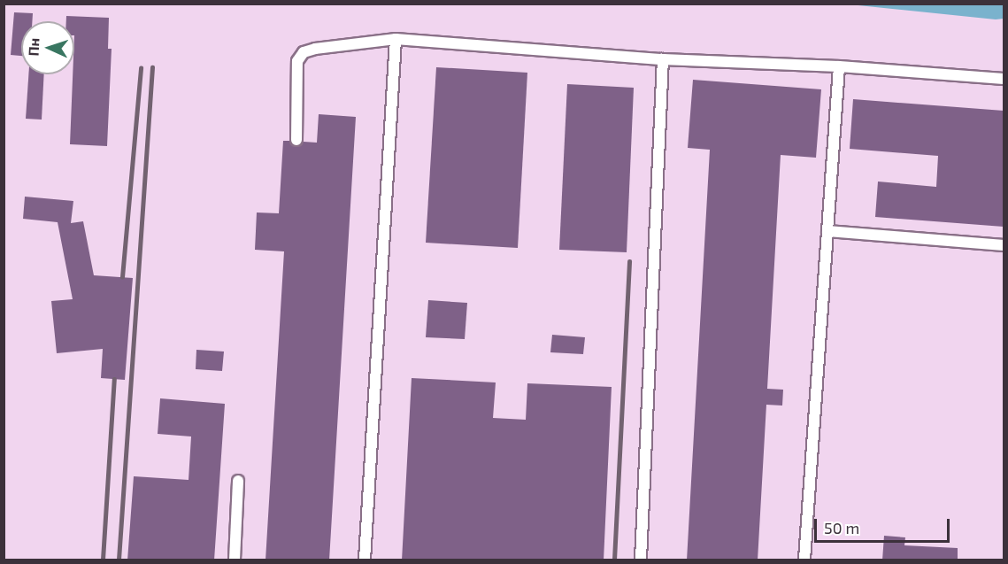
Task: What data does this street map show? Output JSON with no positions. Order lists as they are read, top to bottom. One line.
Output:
{"scale_bar":"50 m","north":"left"}
